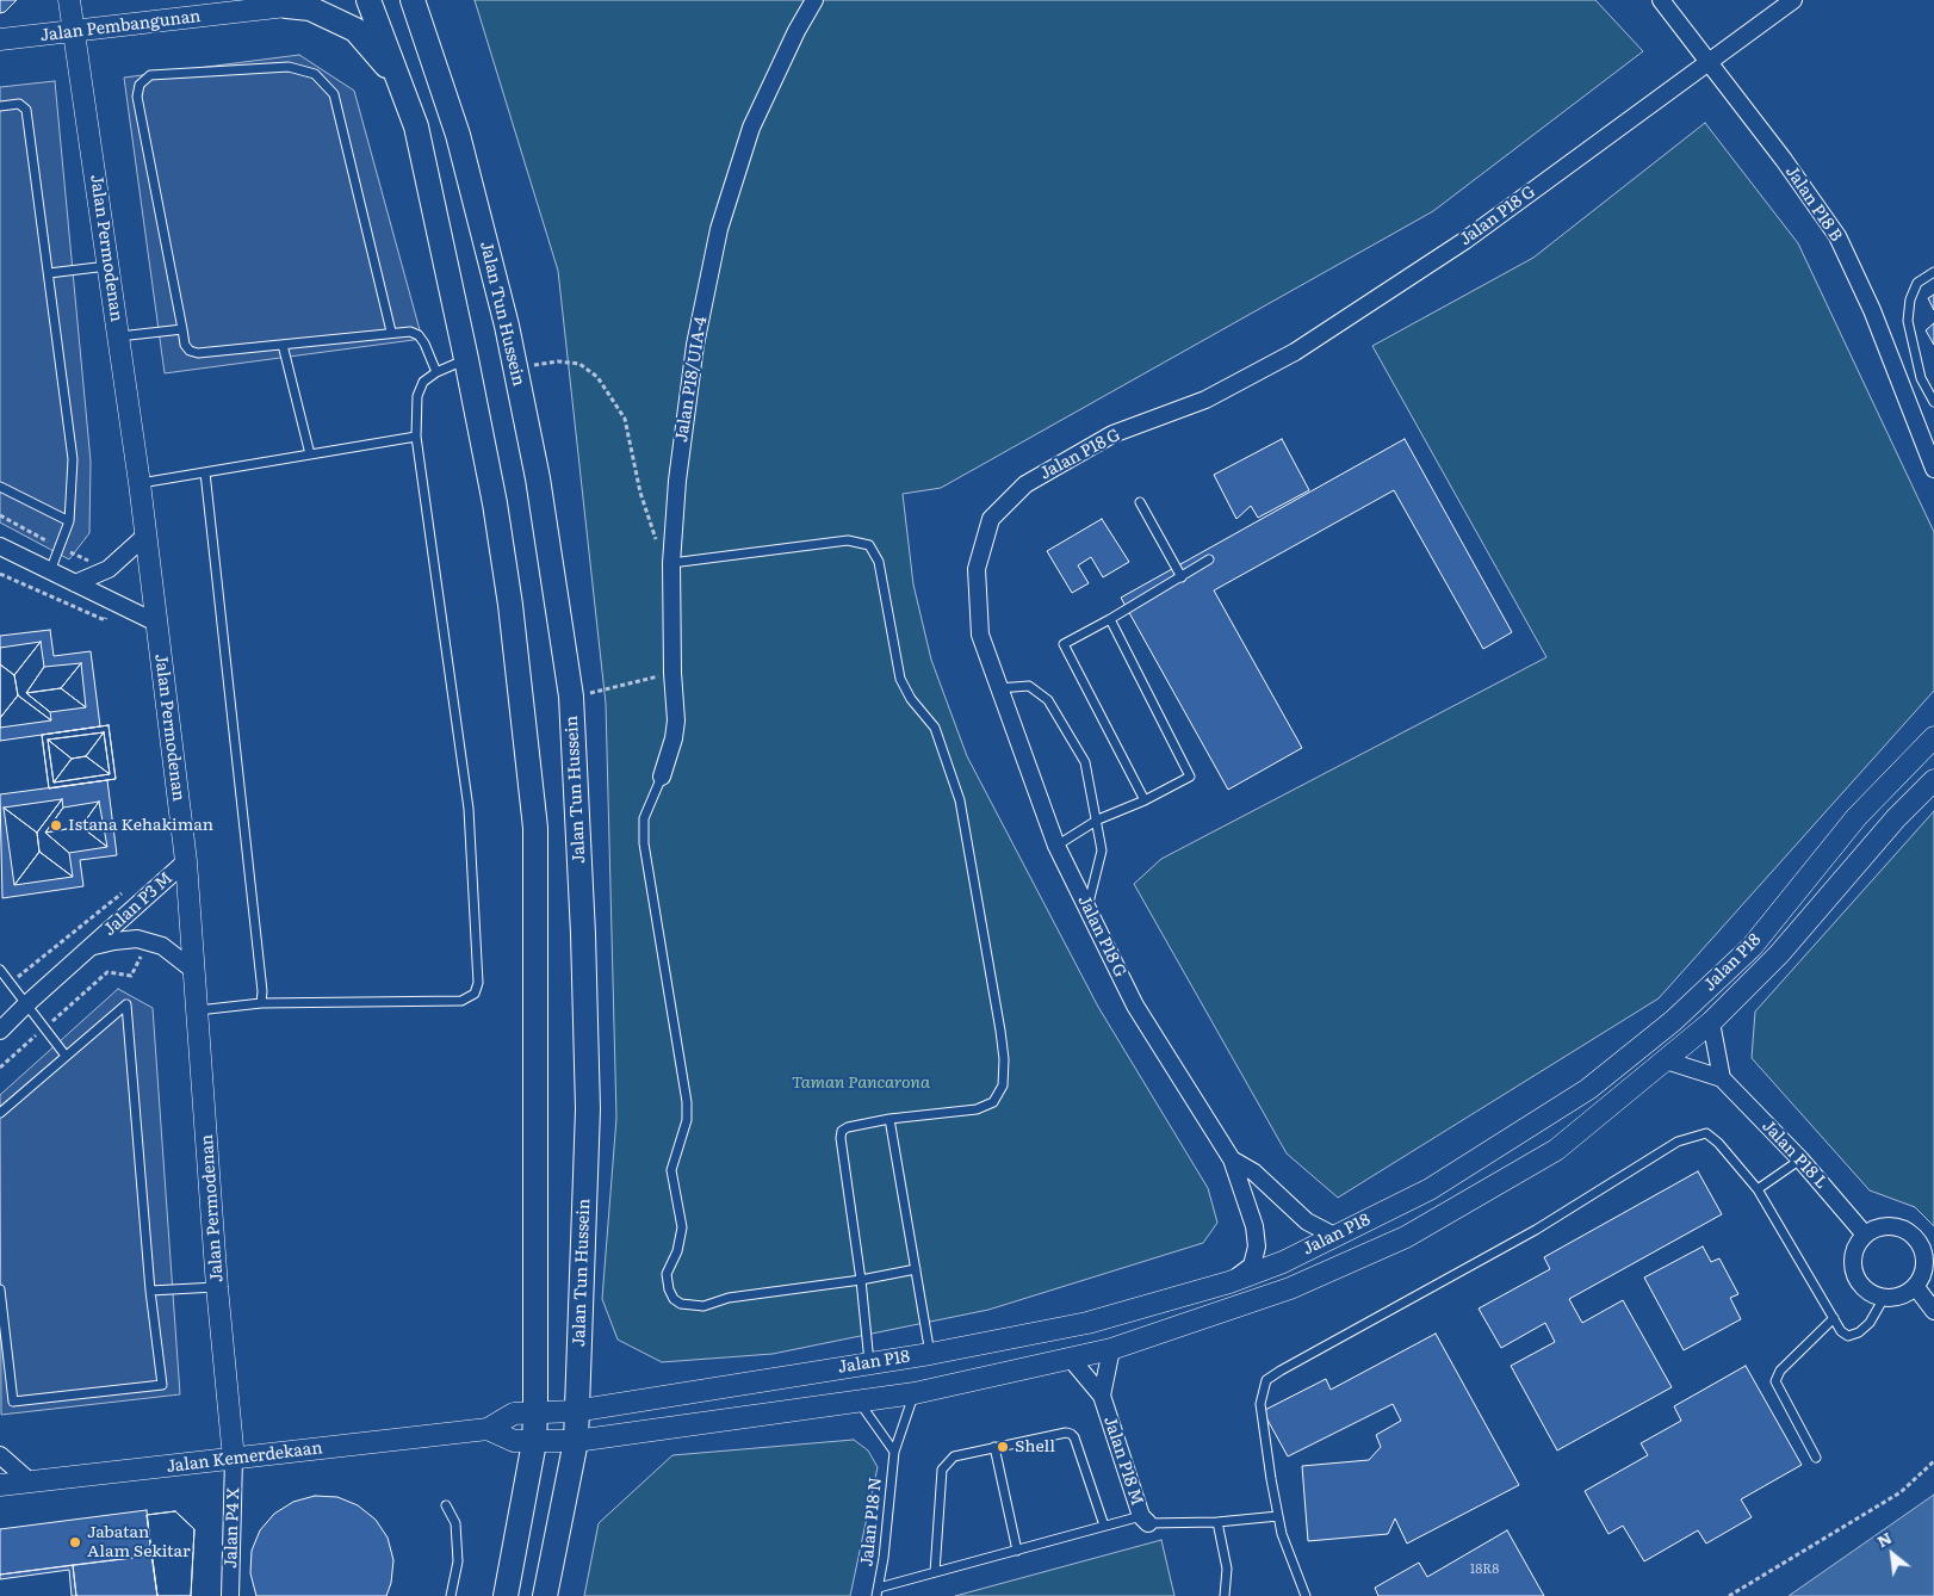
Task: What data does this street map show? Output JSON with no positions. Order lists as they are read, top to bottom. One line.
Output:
{"streets":{"main road":["Jalan Tun Hussein"],"street":["Jalan Pembangunan","Jalan P18 B","Jalan P18 G","Jalan Permodenan","Jalan P18/UIA-4","Jalan P3 M","Jalan P18","Jalan P18 L","Jalan Kemerdekaan","Jalan P18 M","Jalan P4 X"],"lane":["Jalan P18 N"]},"crossings":[["Jalan Pembangunan","Jalan Permodenan"],["Jalan P18 B","Jalan P18 G"],["Jalan P18 G","Jalan P18"],["Jalan Permodenan","Jalan P3 M"],["Jalan Permodenan","Jalan Kemerdekaan"],["Jalan Permodenan","Jalan P4 X"],["Jalan Tun Hussein","Jalan P18"],["Jalan P18","Jalan P18 L"],["Jalan P18","Jalan Kemerdekaan"],["Jalan P18","Jalan P18 M"],["Jalan P18","Jalan P18 N"],["Jalan Kemerdekaan","Jalan P4 X"]],"parks":["Taman Pancarona"],"places":["Istana Kehakiman","Shell","Jabatan Alam Sekitar"],"house_numbers":["18R8"],"north":"top left"}
